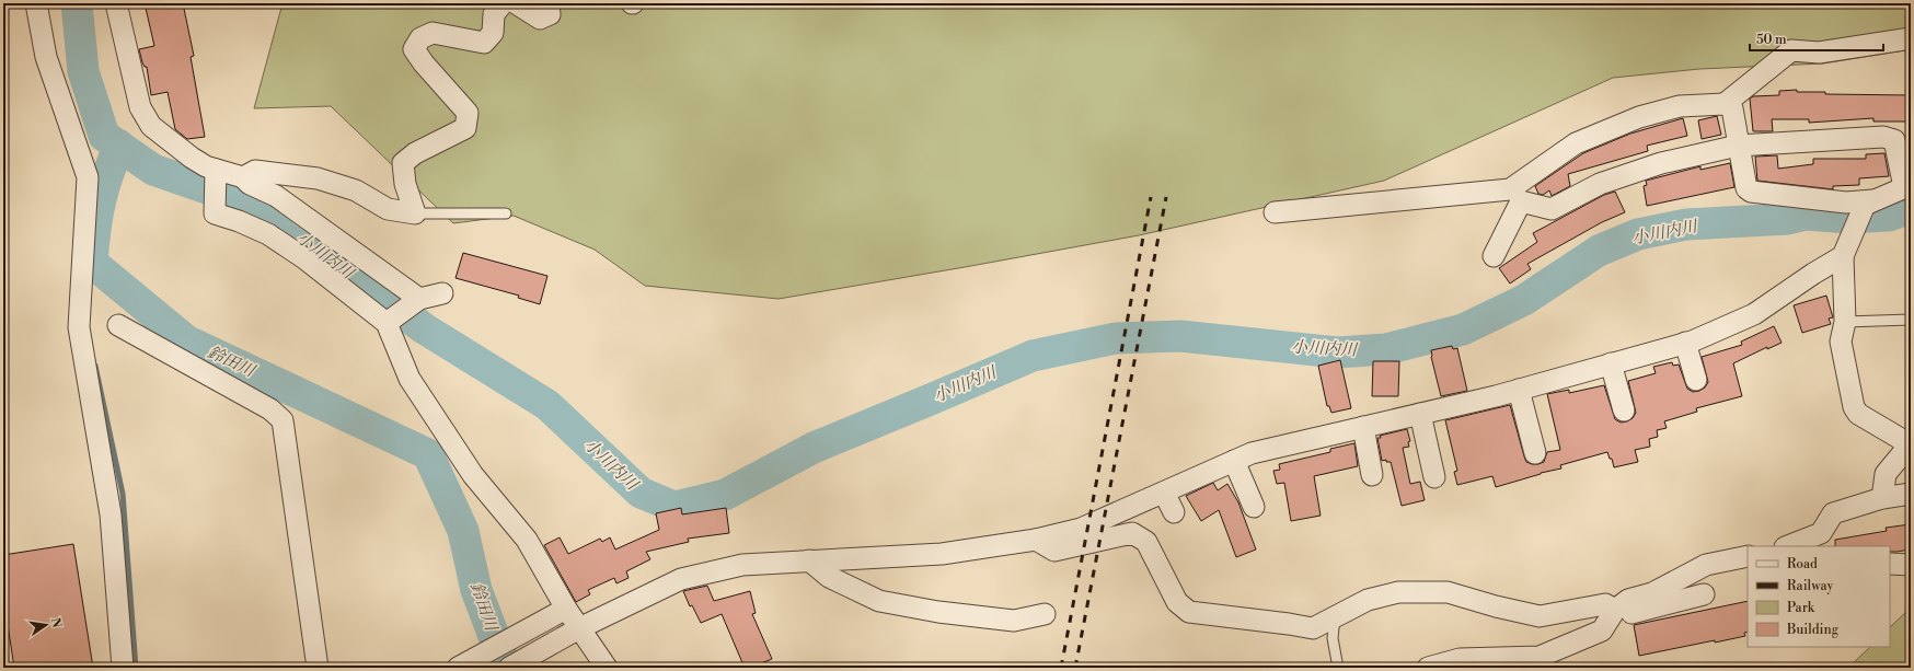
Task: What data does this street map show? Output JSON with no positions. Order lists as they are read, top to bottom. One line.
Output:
{"water":["小川内川","鈴田川"],"legend":["Road","Railway","Park","Building"],"scale_bar":"50 m","north":"right"}
